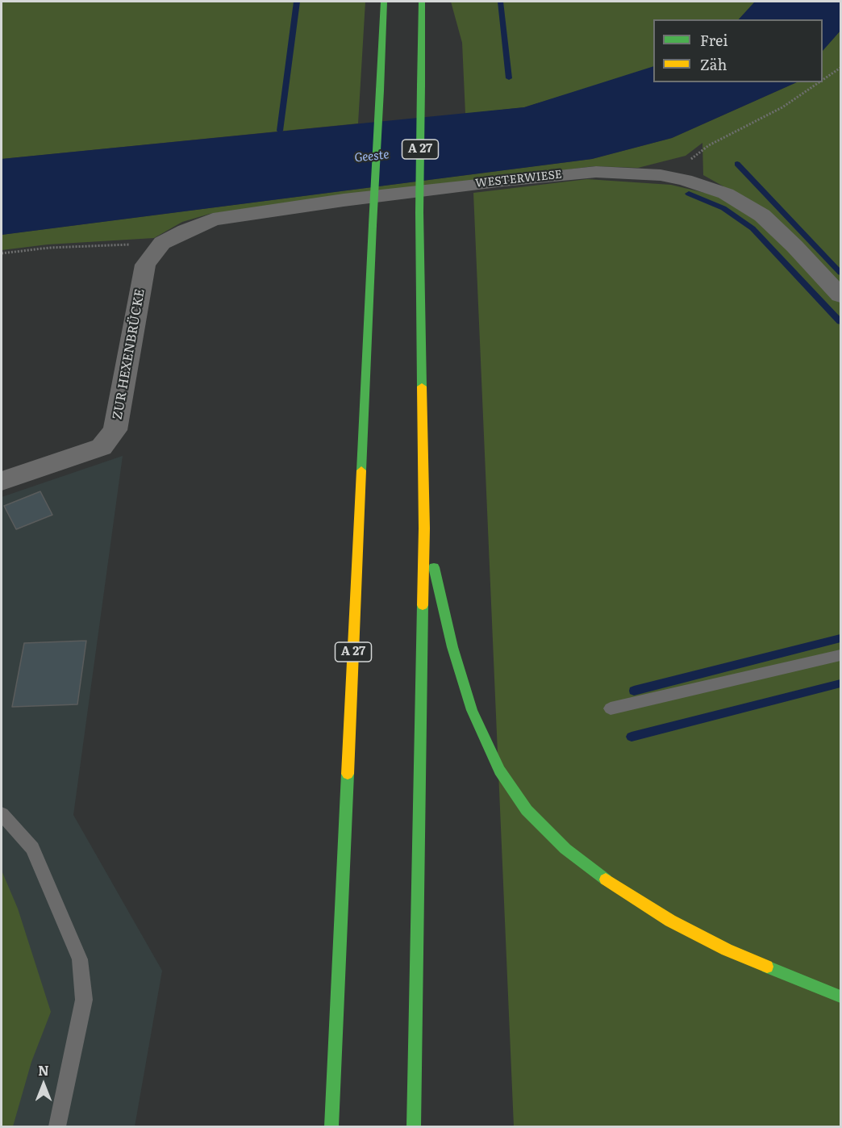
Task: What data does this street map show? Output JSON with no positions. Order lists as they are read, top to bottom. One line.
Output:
{"streets":{"highway":["A 27"],"street":["WESTERWIESE","ZUR HEXENBRÜCKE"]},"crossings":[["WESTERWIESE","ZUR HEXENBRÜCKE"]],"water":["Geeste"],"legend":["Frei","Zäh"],"north":"top"}
